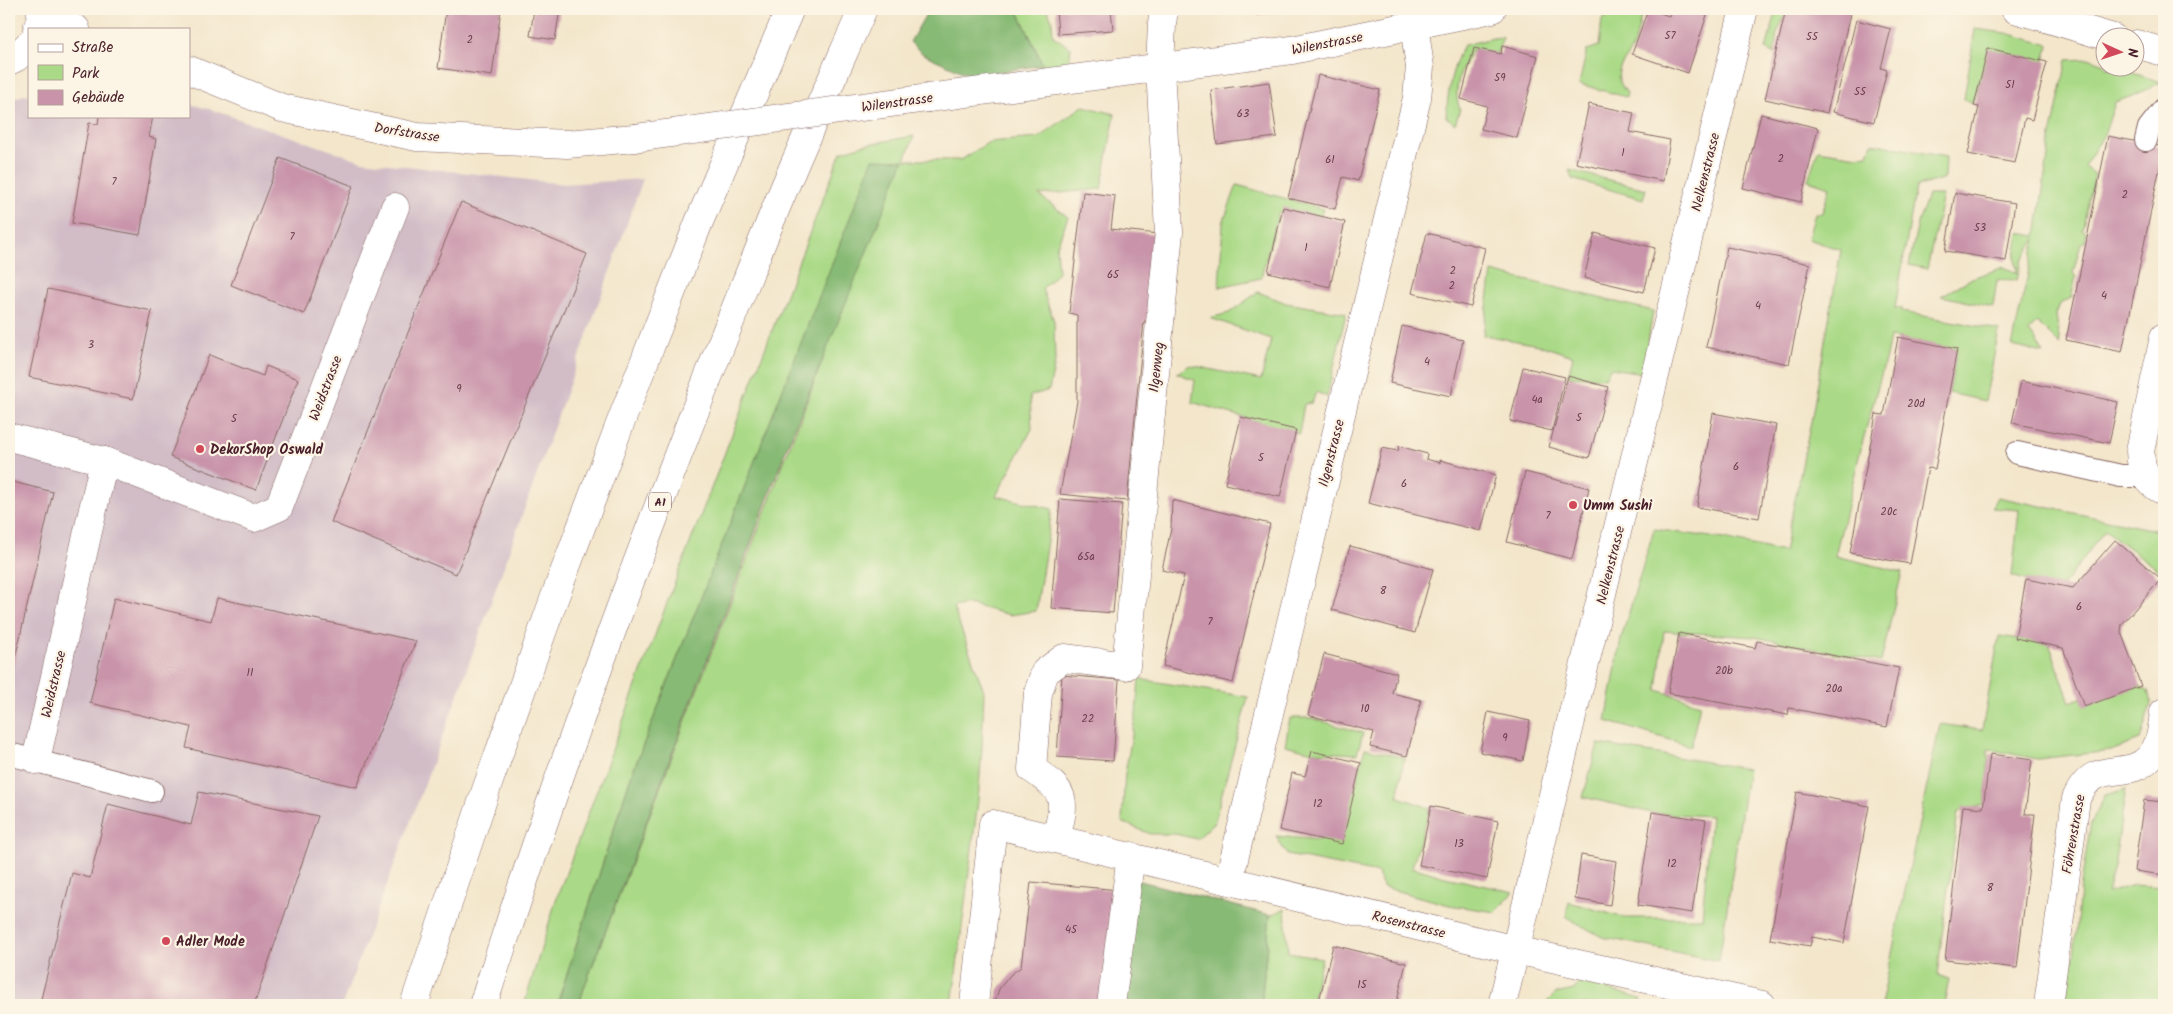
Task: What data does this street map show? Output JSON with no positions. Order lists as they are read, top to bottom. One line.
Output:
{"streets":{"main road":["Wilenstrasse","Dorfstrasse","Nelkenstrasse","Ilgenweg","Weidstrasse","Ilgenstrasse","A1","Föhrenstrasse","Rosenstrasse"]},"crossings":[["Wilenstrasse","Dorfstrasse"],["Wilenstrasse","Ilgenweg"],["Wilenstrasse","Ilgenstrasse"],["Nelkenstrasse","Rosenstrasse"],["Ilgenweg","Rosenstrasse"],["Ilgenstrasse","Rosenstrasse"]],"places":["DekorShop Oswald","Umm Sushi","Adler Mode"],"house_numbers":["57","55","2","59","51","55","63","1","2","61","7","2","53","7","1","2","65","2","4","4","3","4","9","4a","20d","5","5","5","6","6","20c","7","65a","8","6","7","20b","11","20a","10","22","9","12","13","12","8","45","15"],"legend":["Straße","Park","Gebäude"],"north":"right"}
